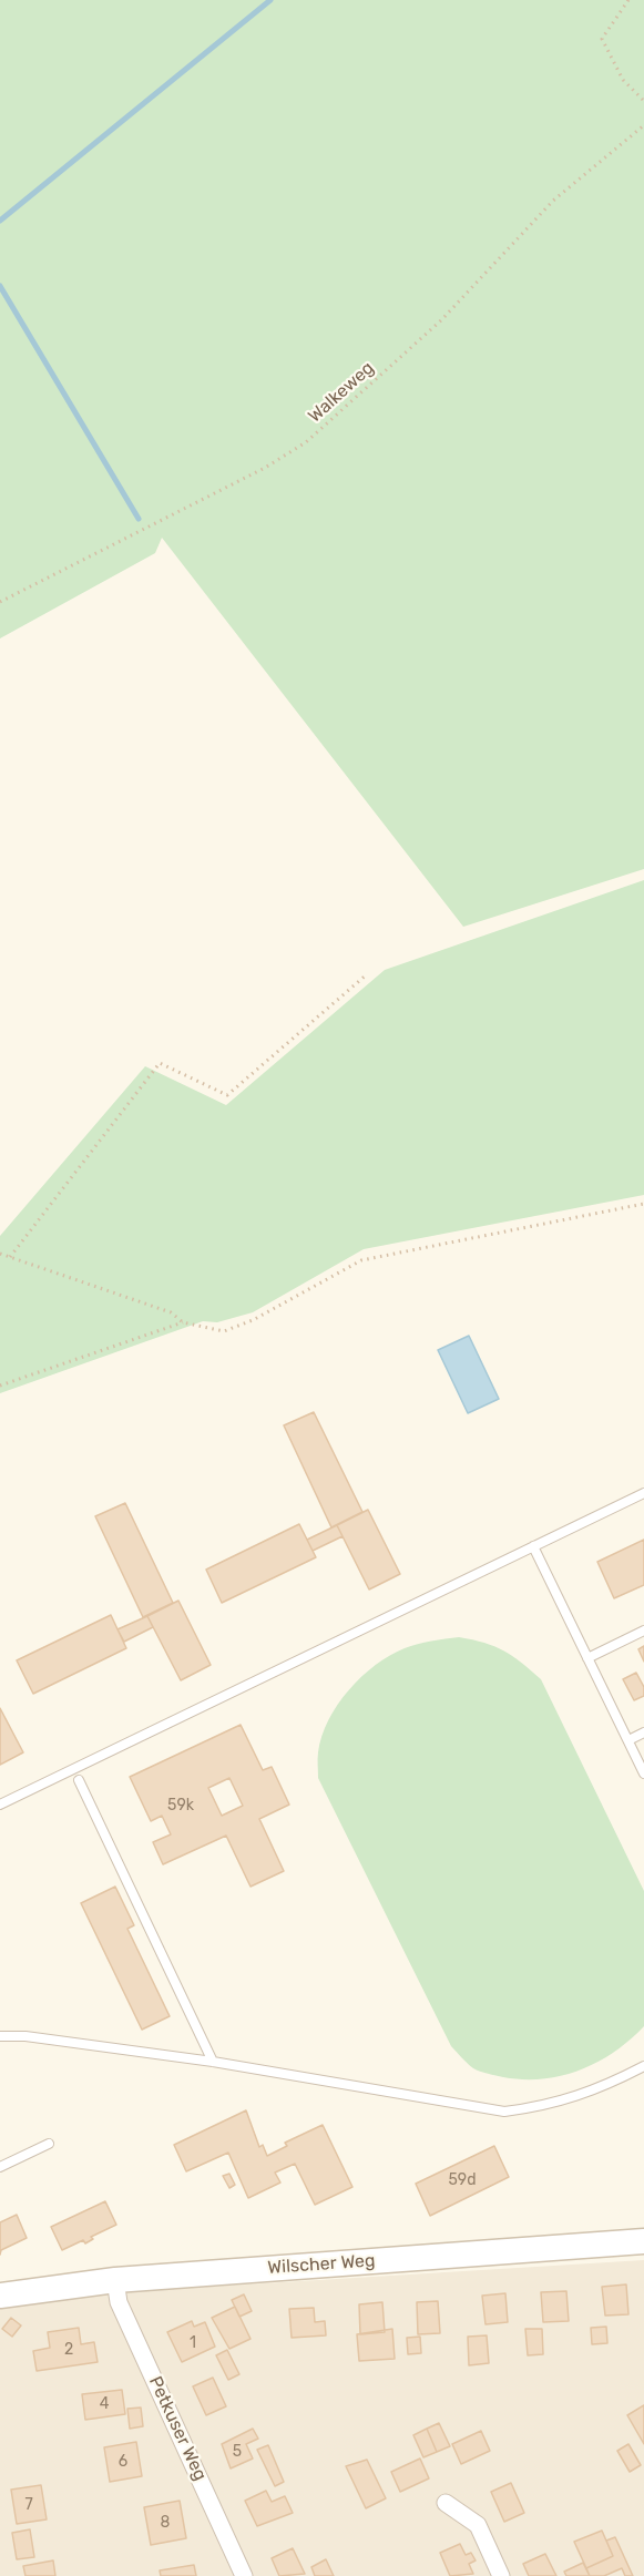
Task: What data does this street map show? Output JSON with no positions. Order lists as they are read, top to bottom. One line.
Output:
{"streets":{"street":["Wilscher Weg","Petkuser Weg"],"path":["Walkeweg"]},"crossings":[["Wilscher Weg","Petkuser Weg"]],"house_numbers":["59k","59d","1","2","4","5","6","7","8"]}
